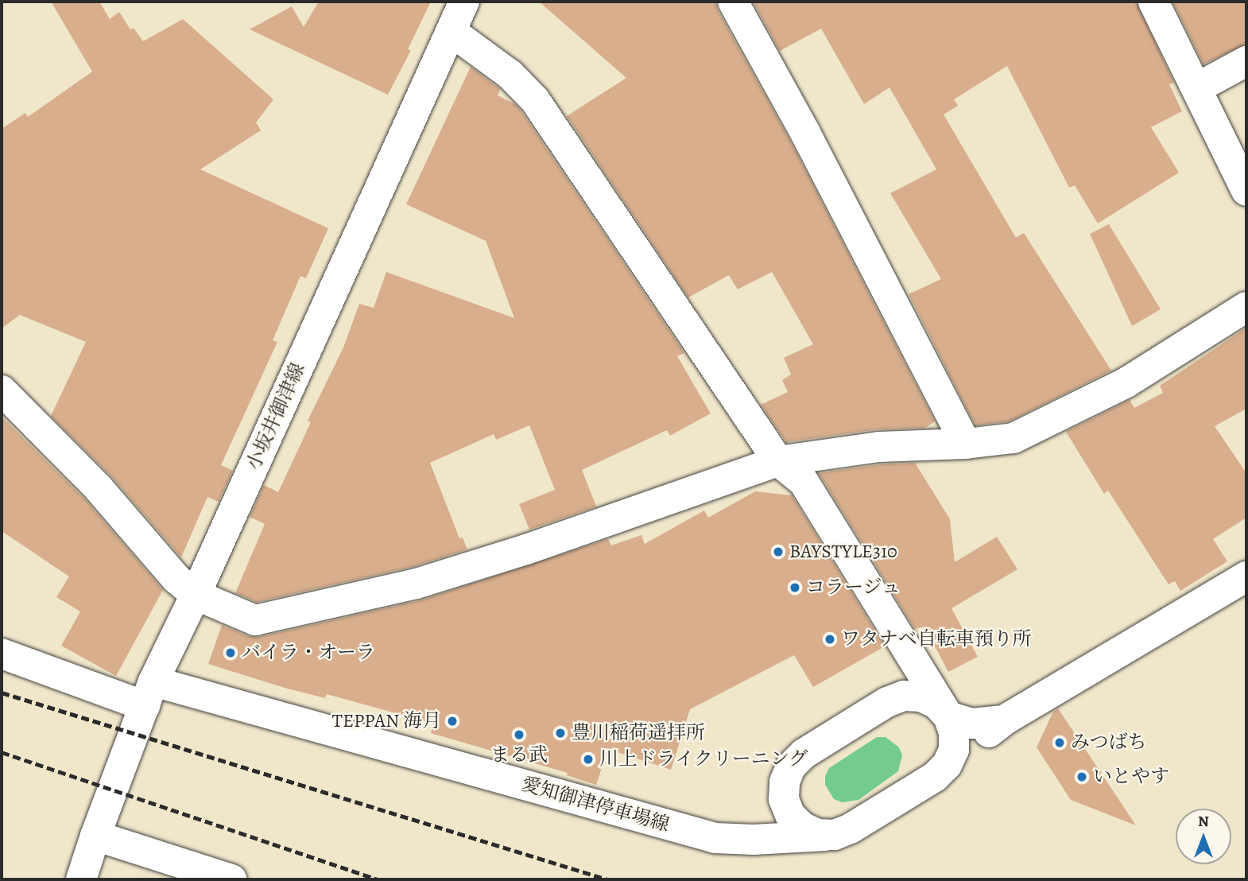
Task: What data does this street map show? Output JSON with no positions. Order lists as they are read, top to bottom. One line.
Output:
{"streets":{"street":["小坂井御津線","愛知御津停車場線"]},"crossings":[["小坂井御津線","愛知御津停車場線"]],"places":["BAYSTYLE310","コラージュ","ワタナベ自転車預り所","バイラ・オーラ","TEPPAN 海月","豊川稲荷遥拝所","まる武","みつばち","川上ドライクリーニング","いとやす"],"north":"top"}
